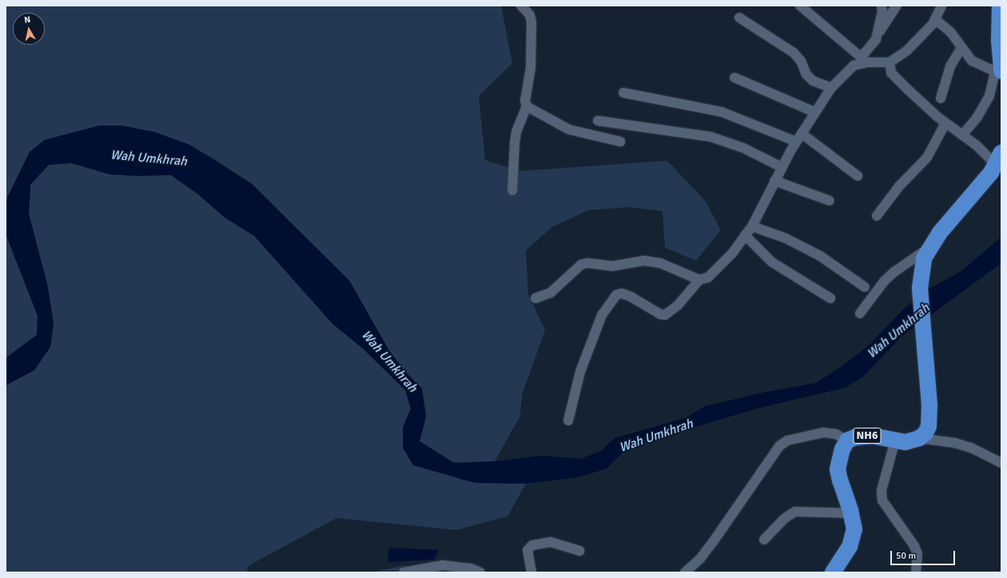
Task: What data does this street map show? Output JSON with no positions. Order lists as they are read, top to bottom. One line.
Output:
{"streets":{"highway":["NH6"]},"water":["Wah Umkhrah"],"scale_bar":"50 m","north":"top"}
